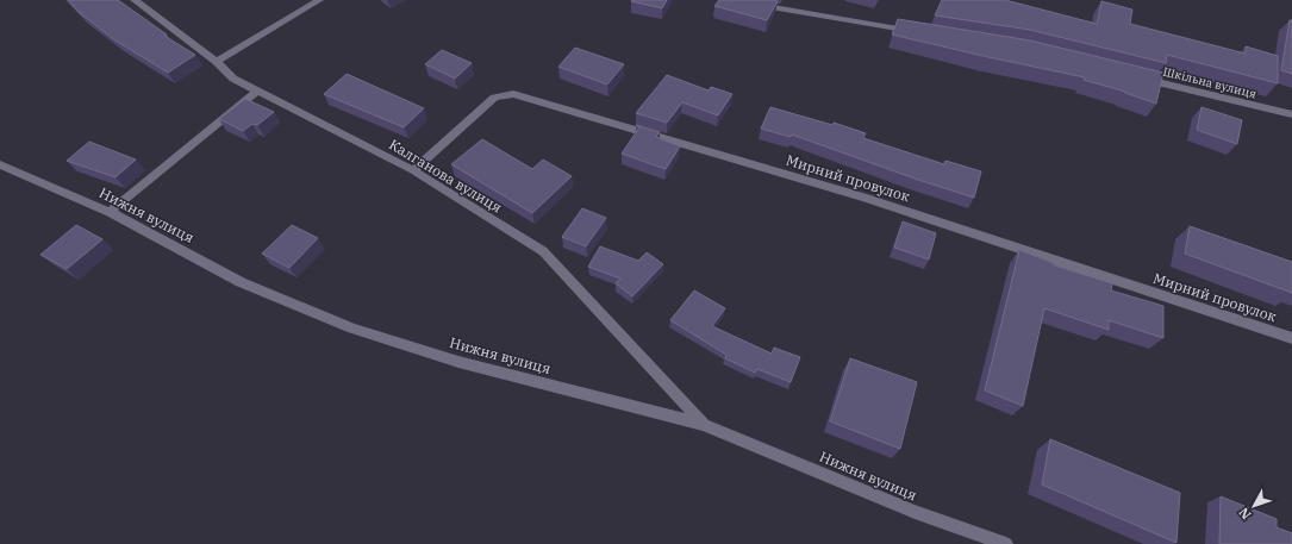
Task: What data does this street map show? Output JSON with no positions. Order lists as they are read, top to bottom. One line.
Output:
{"streets":{"street":["Шкільна вулиця","Калганова вулиця","Мирний провулок","Нижня вулиця"]},"crossings":[["Калганова вулиця","Мирний провулок"],["Калганова вулиця","Нижня вулиця"]],"north":"bottom left"}
